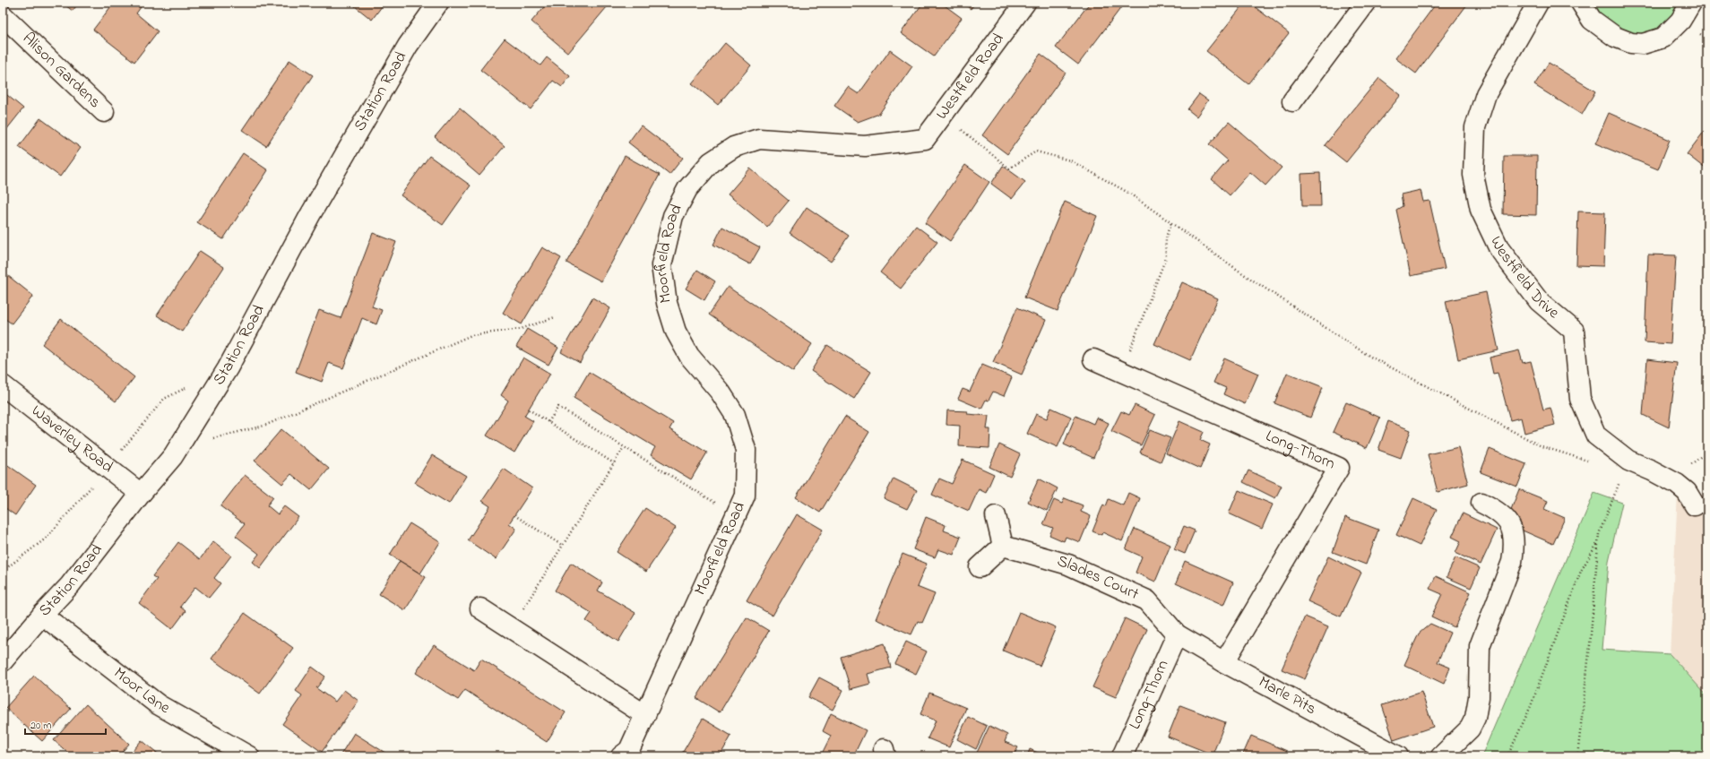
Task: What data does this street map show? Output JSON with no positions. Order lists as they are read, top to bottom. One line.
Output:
{"streets":{"street":["Alison Gardens","Westfield Road","Station Road","Moorfield Road","Westfield Drive","Waverley Road","Long-Thorn","Slades Court","Moor Lane","Marle Pits"]},"crossings":[["Westfield Road","Moorfield Road"],["Station Road","Waverley Road"],["Station Road","Moor Lane"],["Long-Thorn","Slades Court"],["Long-Thorn","Marle Pits"],["Slades Court","Marle Pits"]],"scale_bar":"20 m"}
